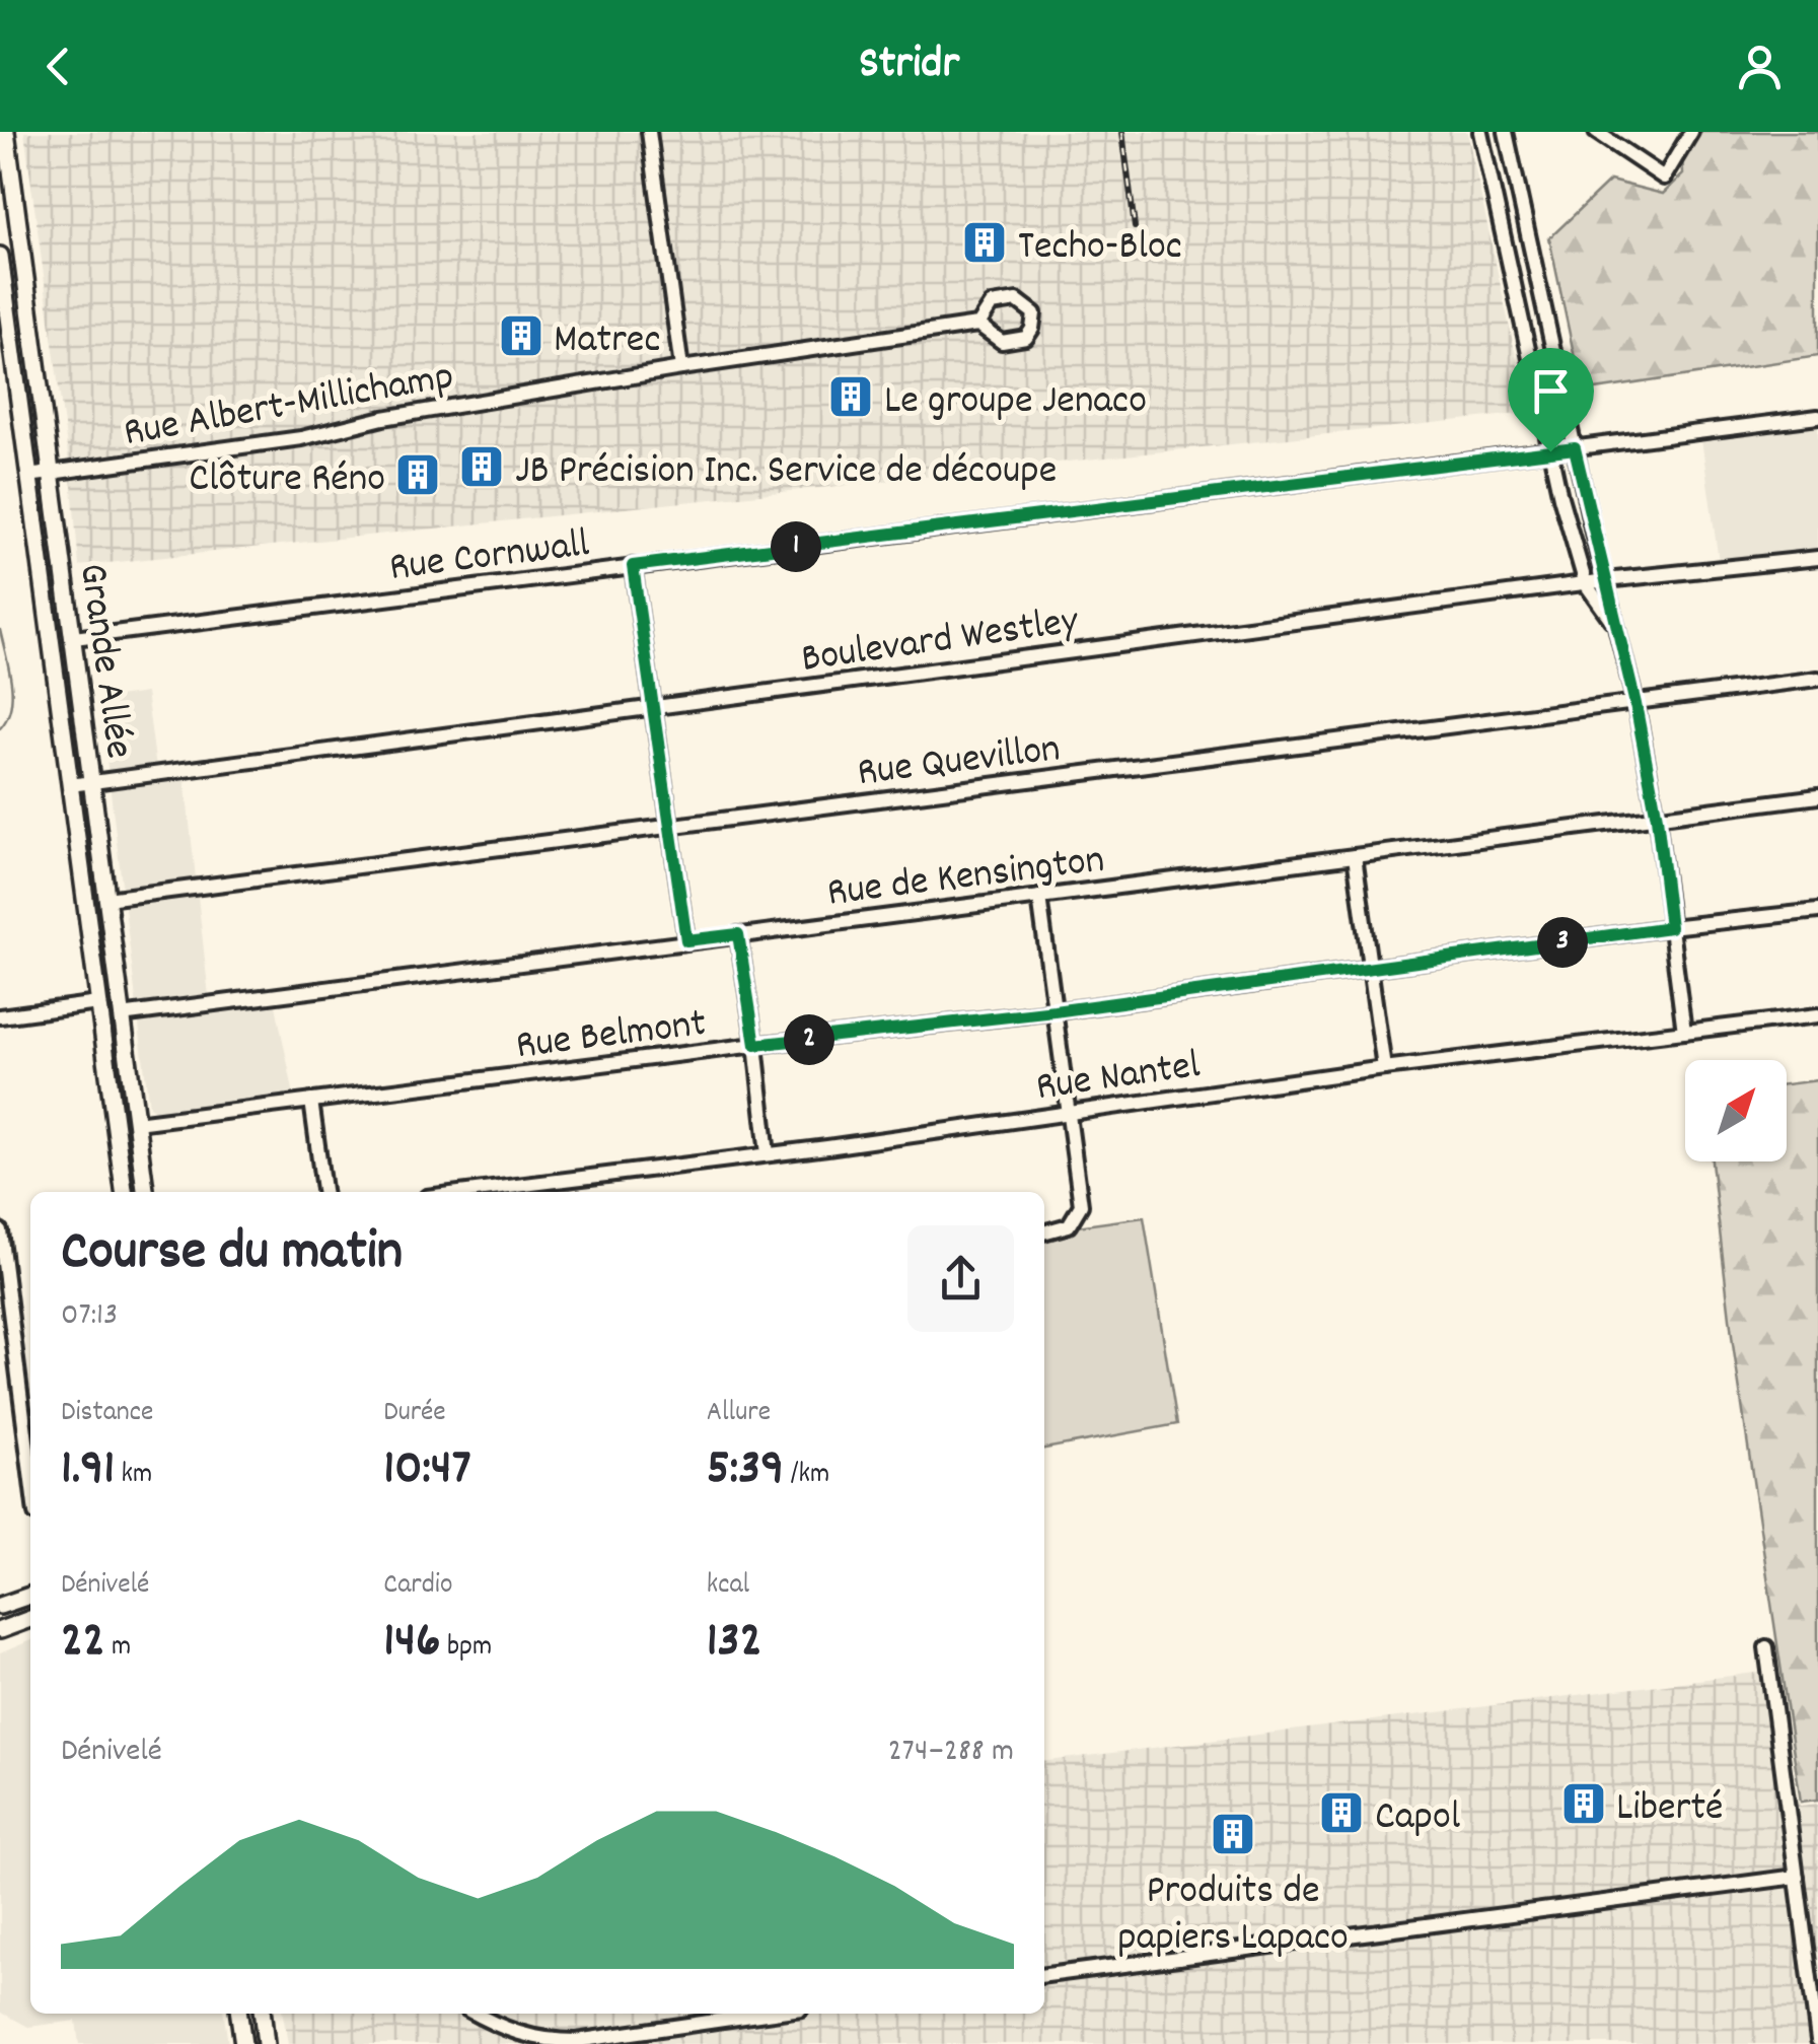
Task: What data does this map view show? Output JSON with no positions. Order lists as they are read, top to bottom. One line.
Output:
{"streets":{"main road":["Grande Allée"],"street":["Rue Albert-Millichamp","Rue Cornwall","Boulevard Westley","Rue Quevillon","Rue de Kensington","Rue Belmont","Rue Nantel"]},"crossings":[["Rue Albert-Millichamp","Grande Allée"],["Rue Cornwall","Grande Allée"],["Boulevard Westley","Grande Allée"],["Grande Allée","Rue Quevillon"],["Grande Allée","Rue de Kensington"],["Grande Allée","Rue Belmont"]],"places":{"building":["Techo-Bloc","Matrec","Le groupe Jenaco","JB Précision Inc. Service de découpe","Clôture Réno","Liberté","Capol","Produits de papiers Lapaco"]},"north":"top right","page":{"header":"Stridr","pins":["1","3","2"],"heading":["Course du matin","07:13"],"stats":[["Distance","1.91 km"],["Durée","10:47"],["Allure","5:39 /km"],["Dénivelé","22 m"],["Cardio","146 bpm"],["kcal","132"]],"chart":["Dénivelé","274–288 m"]}}
